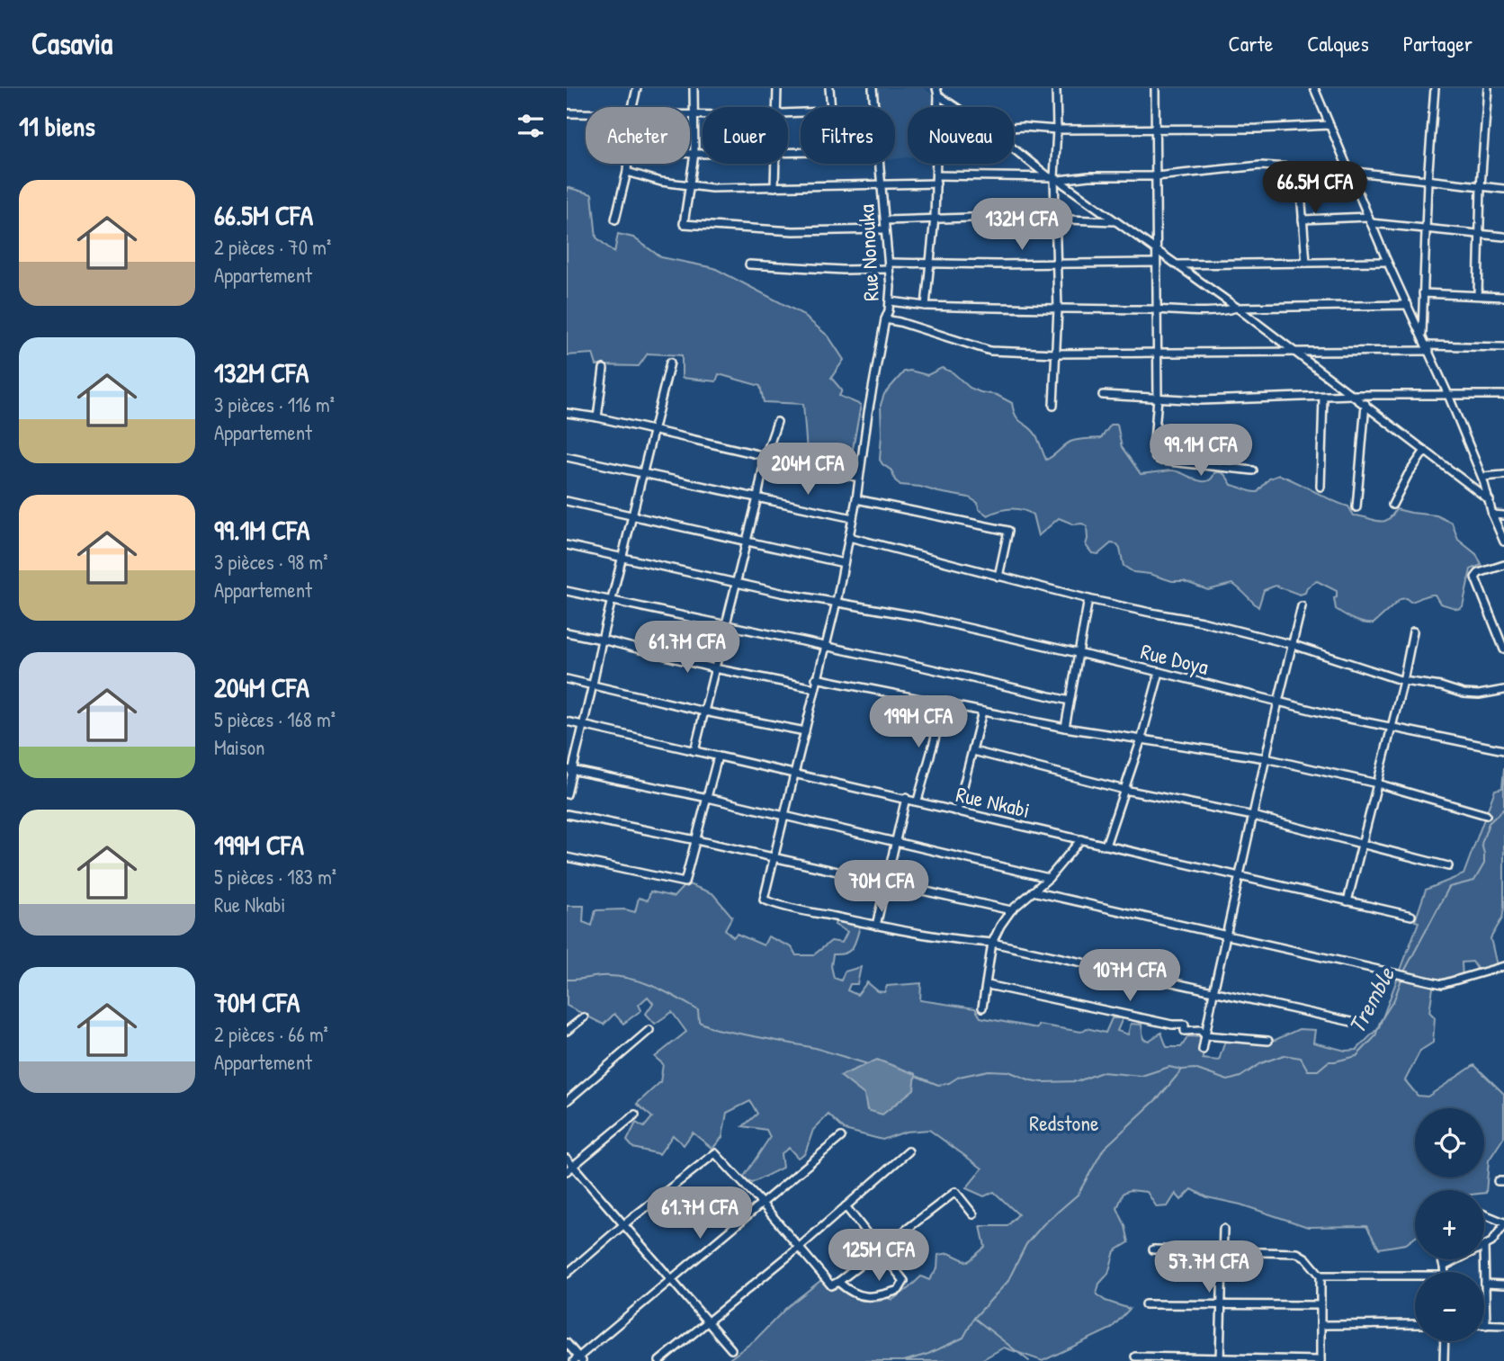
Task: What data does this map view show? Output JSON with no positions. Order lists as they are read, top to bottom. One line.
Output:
{"streets":{"street":["Rue Nonouka","Rue Doya","Rue Nkabi"]},"crossings":[["Rue Nonouka","Rue Doya"],["Rue Nonouka","Rue Nkabi"]],"water":["Tremble"],"parks":["Redstone"],"page":{"header":"Casavia","nav":["Carte","Calques","Partager"],"heading":"11 biens","chip":["Acheter","Louer","Filtres","Nouveau"],"price":["66.5M CFA","132M CFA","99.1M CFA","204M CFA","61.7M CFA","199M CFA","70M CFA","107M CFA","61.7M CFA","125M CFA","57.7M CFA"],"list":[{"name":"66.5M CFA","note":"2 pièces · 70 m² · Appartement"},{"name":"132M CFA","note":"3 pièces · 116 m² · Appartement"},{"name":"99.1M CFA","note":"3 pièces · 98 m² · Appartement"},{"name":"204M CFA","note":"5 pièces · 168 m² · Maison"},{"name":"199M CFA","note":"5 pièces · 183 m² · Rue Nkabi"},{"name":"70M CFA","note":"2 pièces · 66 m² · Appartement"}],"map_buttons":["+","−"]}}
